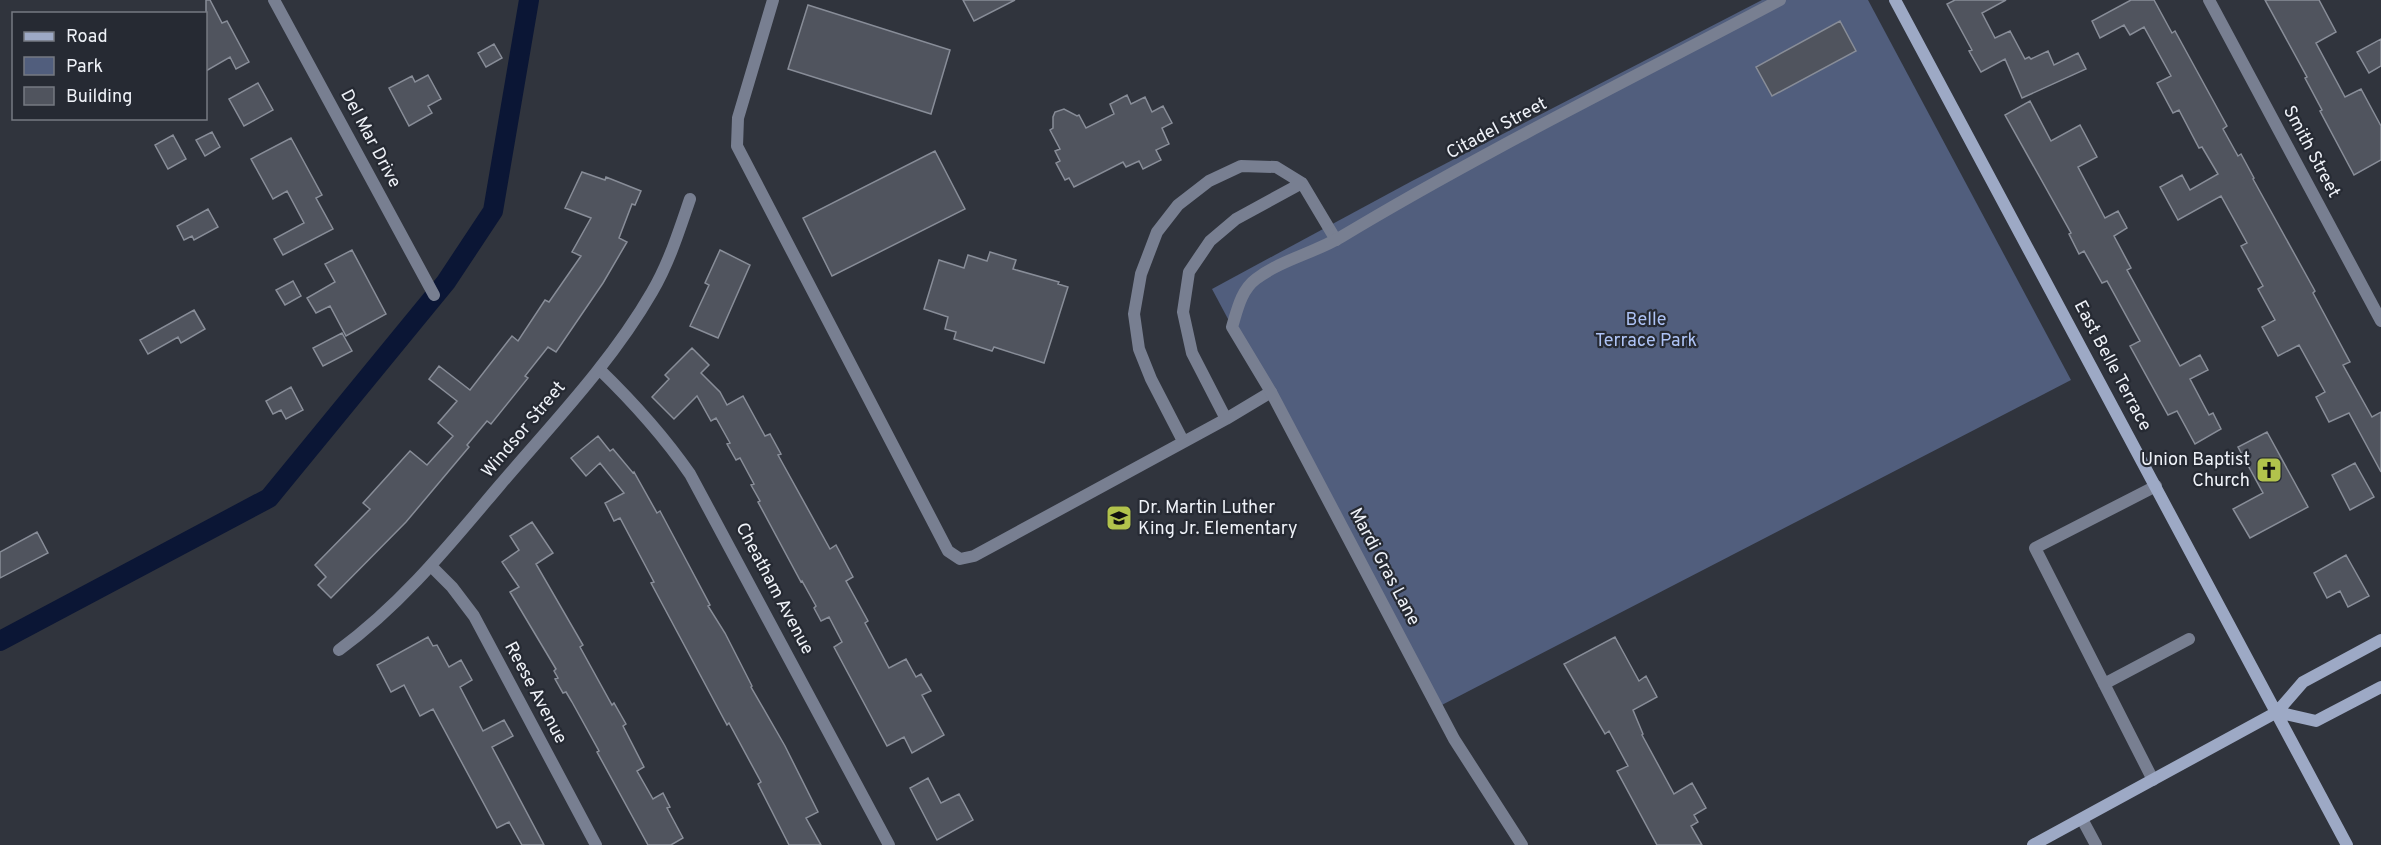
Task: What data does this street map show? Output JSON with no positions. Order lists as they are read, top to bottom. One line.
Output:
{"streets":{"street":["Citadel Street","Del Mar Drive","Smith Street","East Belle Terrace","Windsor Street","Mardi Gras Lane","Cheatham Avenue","Reese Avenue"]},"crossings":[["Citadel Street","Mardi Gras Lane"],["Windsor Street","Cheatham Avenue"],["Windsor Street","Reese Avenue"]],"parks":["Belle Terrace Park"],"places":{"church":["Union Baptist Church"],"school or university":["Dr. Martin Luther King Jr. Elementary"]},"legend":["Road","Park","Building"]}
